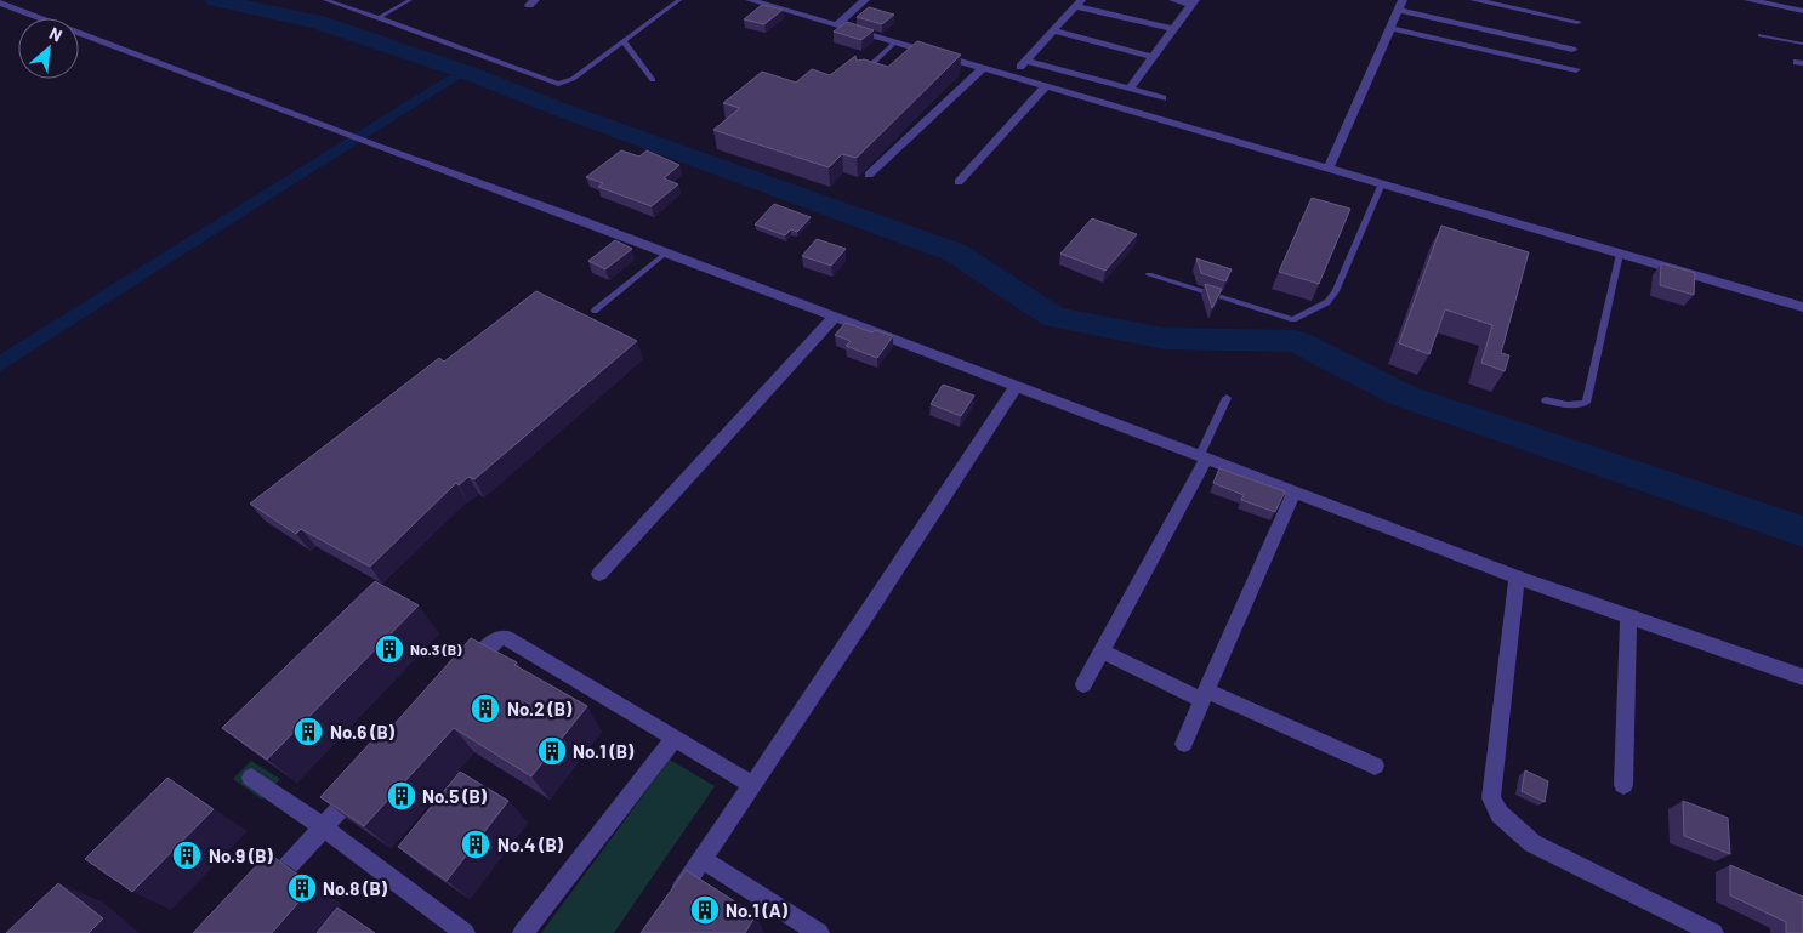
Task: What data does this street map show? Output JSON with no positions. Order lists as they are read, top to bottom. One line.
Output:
{"places":{"building":["No.3 (B)","No.2 (B)","No.6 (B)","No.1 (B)","No.5 (B)","No.4 (B)","No.9 (B)","No.8 (B)","No.1 (A)"]},"north":"top right"}
